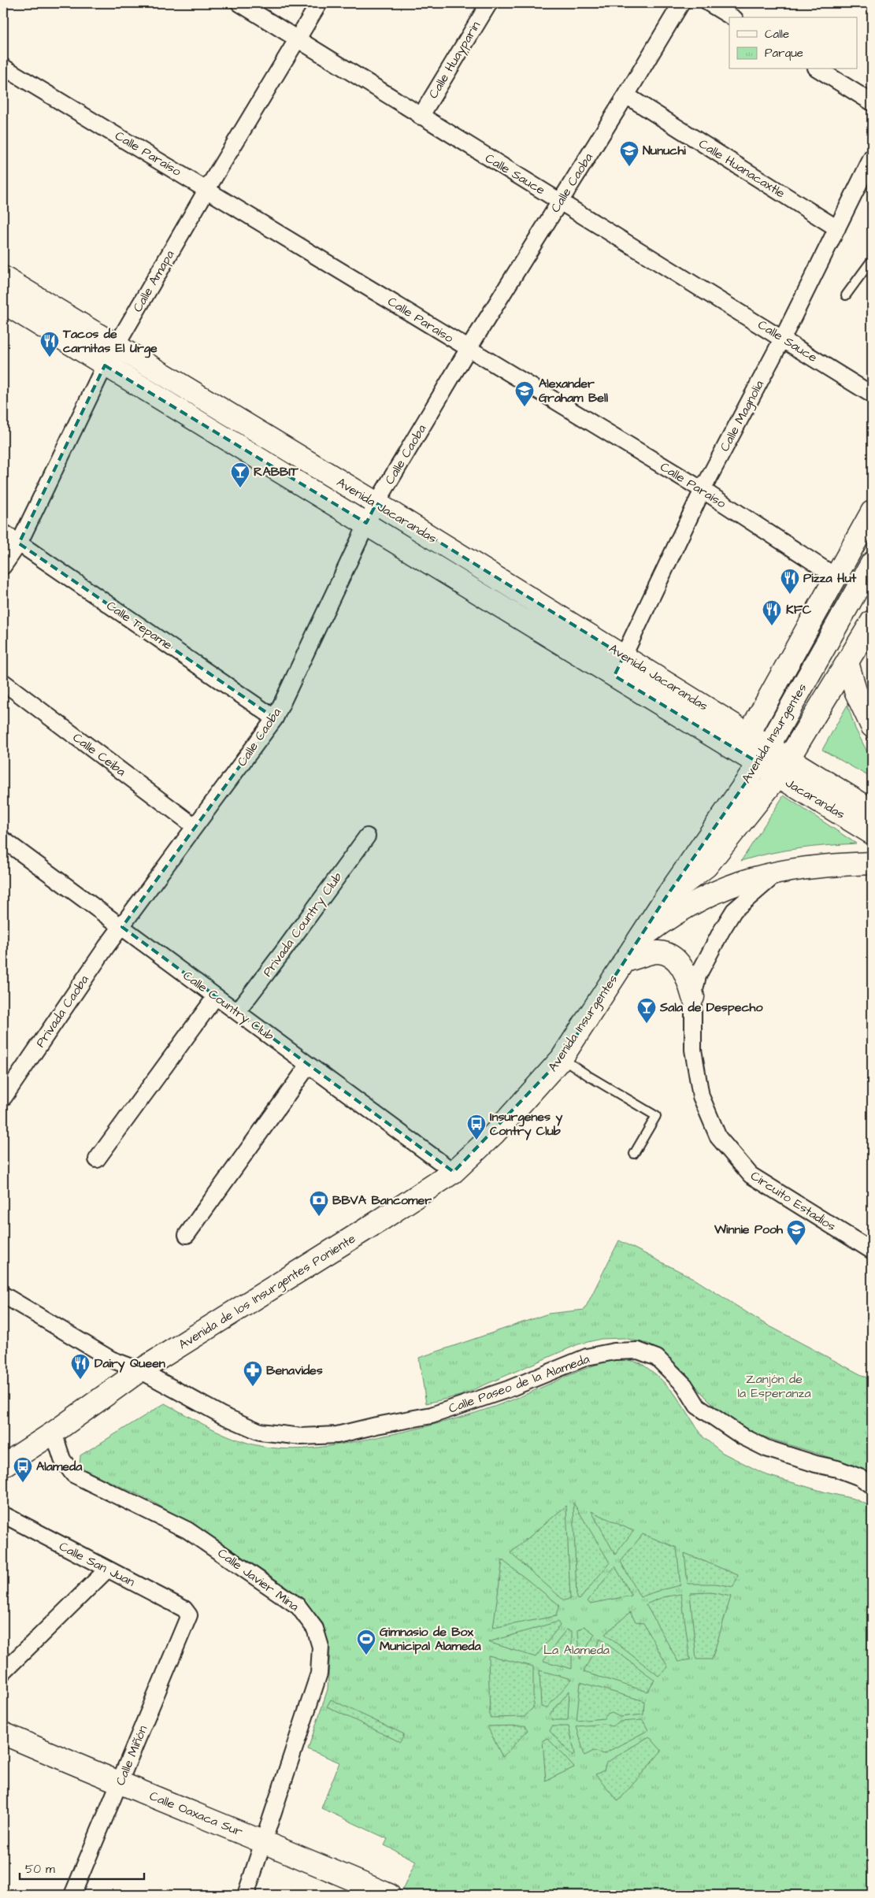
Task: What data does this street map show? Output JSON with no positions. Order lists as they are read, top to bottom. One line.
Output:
{"streets":{"main road":["Avenida Jacarandas","Avenida Insurgentes","Jacarandas","Avenida de los Insurgentes Poniente","Calle Oaxaca Sur"],"street":["Calle Huayparin","Calle Paraíso","Calle Huanacaxtle","Calle Sauce","Calle Caoba","Calle Amapa","Calle Magnolia","Calle Tepame","Calle Ceiba","Privada Country Club","Calle Country Club","Privada Caoba","Circuito Estadios","Calle Paseo de la Alameda","Calle San Juan","Calle Javier Mina","Calle Miñón"]},"crossings":[["Calle Huayparin","Calle Sauce"],["Calle Paraíso","Calle Caoba"],["Calle Paraíso","Calle Amapa"],["Calle Paraíso","Calle Magnolia"],["Calle Huanacaxtle","Calle Caoba"],["Calle Huanacaxtle","Calle Magnolia"],["Calle Sauce","Calle Caoba"],["Calle Sauce","Calle Amapa"],["Calle Sauce","Calle Magnolia"],["Calle Caoba","Avenida Jacarandas"],["Calle Caoba","Calle Tepame"],["Calle Caoba","Calle Ceiba"],["Calle Caoba","Calle Country Club"],["Calle Caoba","Privada Caoba"],["Calle Amapa","Avenida Jacarandas"],["Calle Amapa","Calle Tepame"],["Calle Magnolia","Avenida Jacarandas"],["Avenida Jacarandas","Avenida Insurgentes"],["Avenida Jacarandas","Jacarandas"],["Avenida Insurgentes","Jacarandas"],["Avenida Insurgentes","Calle Country Club"],["Avenida Insurgentes","Avenida de los Insurgentes Poniente"],["Privada Country Club","Calle Country Club"],["Calle Country Club","Privada Caoba"],["Calle Country Club","Avenida de los Insurgentes Poniente"],["Avenida de los Insurgentes Poniente","Calle Paseo de la Alameda"],["Avenida de los Insurgentes Poniente","Calle Javier Mina"],["Calle San Juan","Calle Miñón"],["Calle Javier Mina","Calle Oaxaca Sur"],["Calle Miñón","Calle Oaxaca Sur"]],"parks":["Zanjón de la Esperanza","La Alameda"],"places":{"school or university":["Nunuchi","Alexander Graham Bell","Winnie Pooh"],"restaurant":["Tacos de carnitas El Urge","Pizza Hut","KFC","Dairy Queen"],"bar":["RABBIT","Sala de Despecho"],"bus stop":["Insurgenes y Contry Club","Alameda"],"bank":["BBVA Bancomer"],"pharmacy":["Benavides"],"sports":["Gimnasio de Box Municipal Alameda"]},"legend":["Calle","Parque"],"scale_bar":"50 m"}
